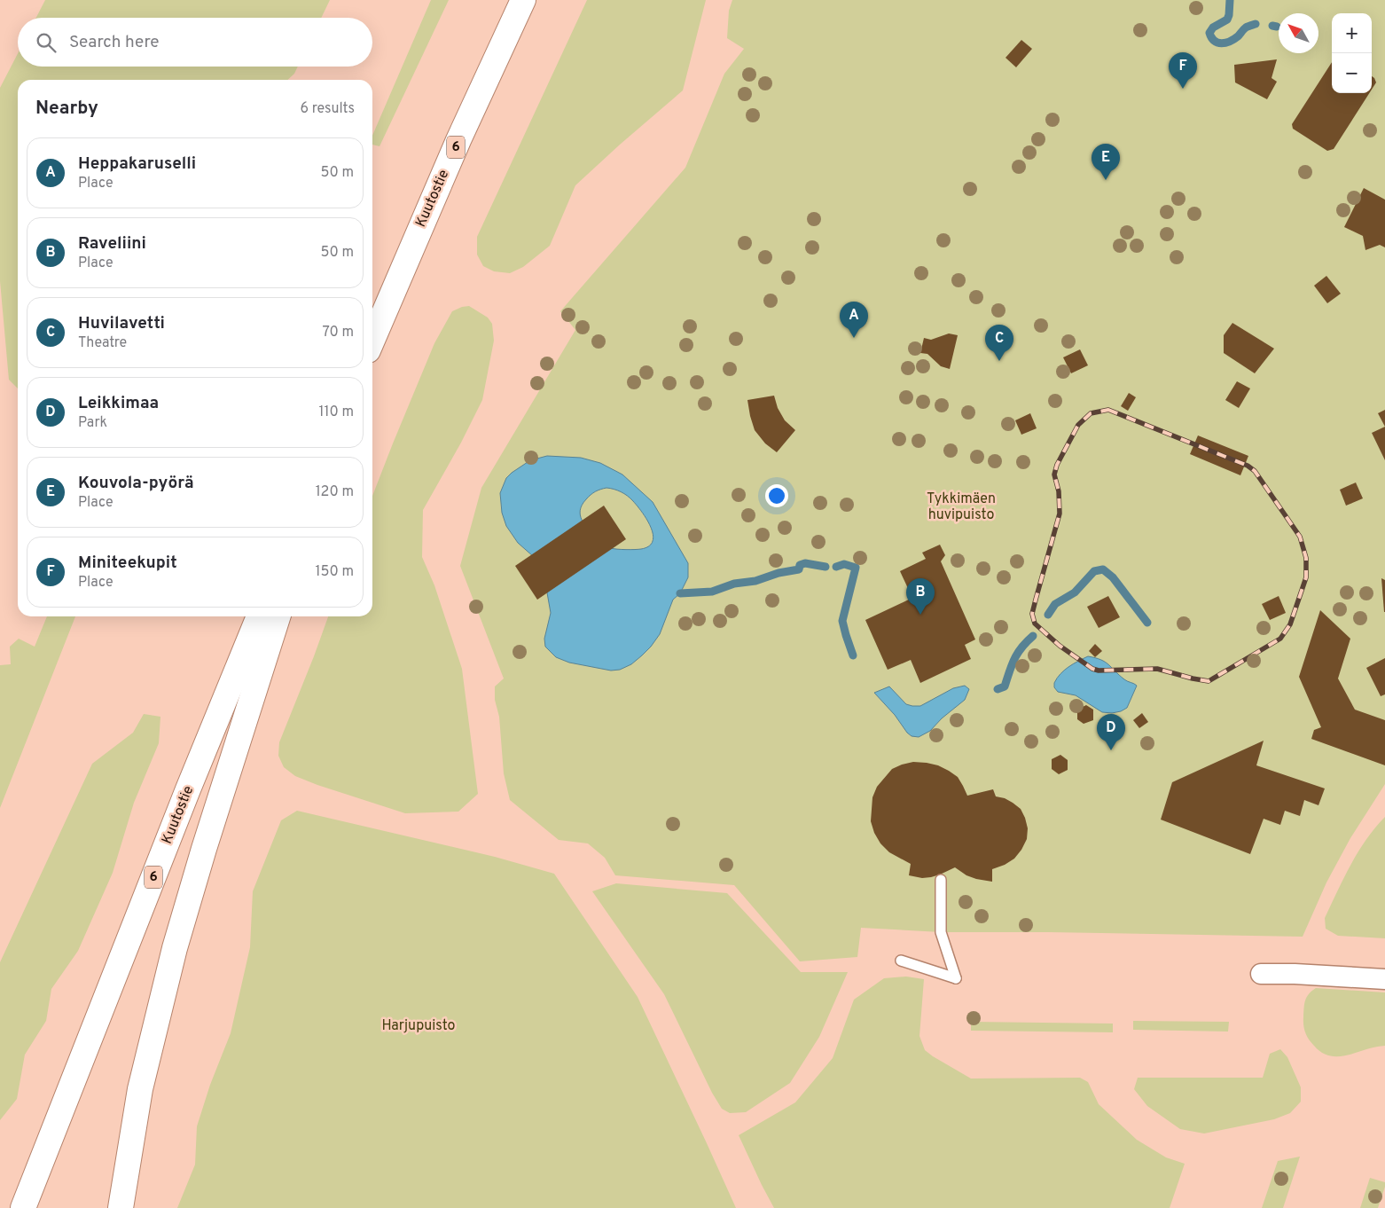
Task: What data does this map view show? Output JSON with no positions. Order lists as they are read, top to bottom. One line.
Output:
{"streets":{"highway":["6","Kuutostie"]},"crossings":[["6","Kuutostie"]],"parks":["Tykkimäen huvipuisto","Harjupuisto"],"north":"top left","page":{"map_buttons":["+","−"],"search":"Search here","pins":["F","E","A","C","B","D"],"heading":["Nearby","6 results"],"list":[{"mark":"A","name":"Heppakaruselli","note":"Place","value":"50 m"},{"mark":"B","name":"Raveliini","note":"Place","value":"50 m"},{"mark":"C","name":"Huvilavetti","note":"Theatre","value":"70 m"},{"mark":"D","name":"Leikkimaa","note":"Park","value":"110 m"},{"mark":"E","name":"Kouvola-pyörä","note":"Place","value":"120 m"},{"mark":"F","name":"Miniteekupit","note":"Place","value":"150 m"}]}}
